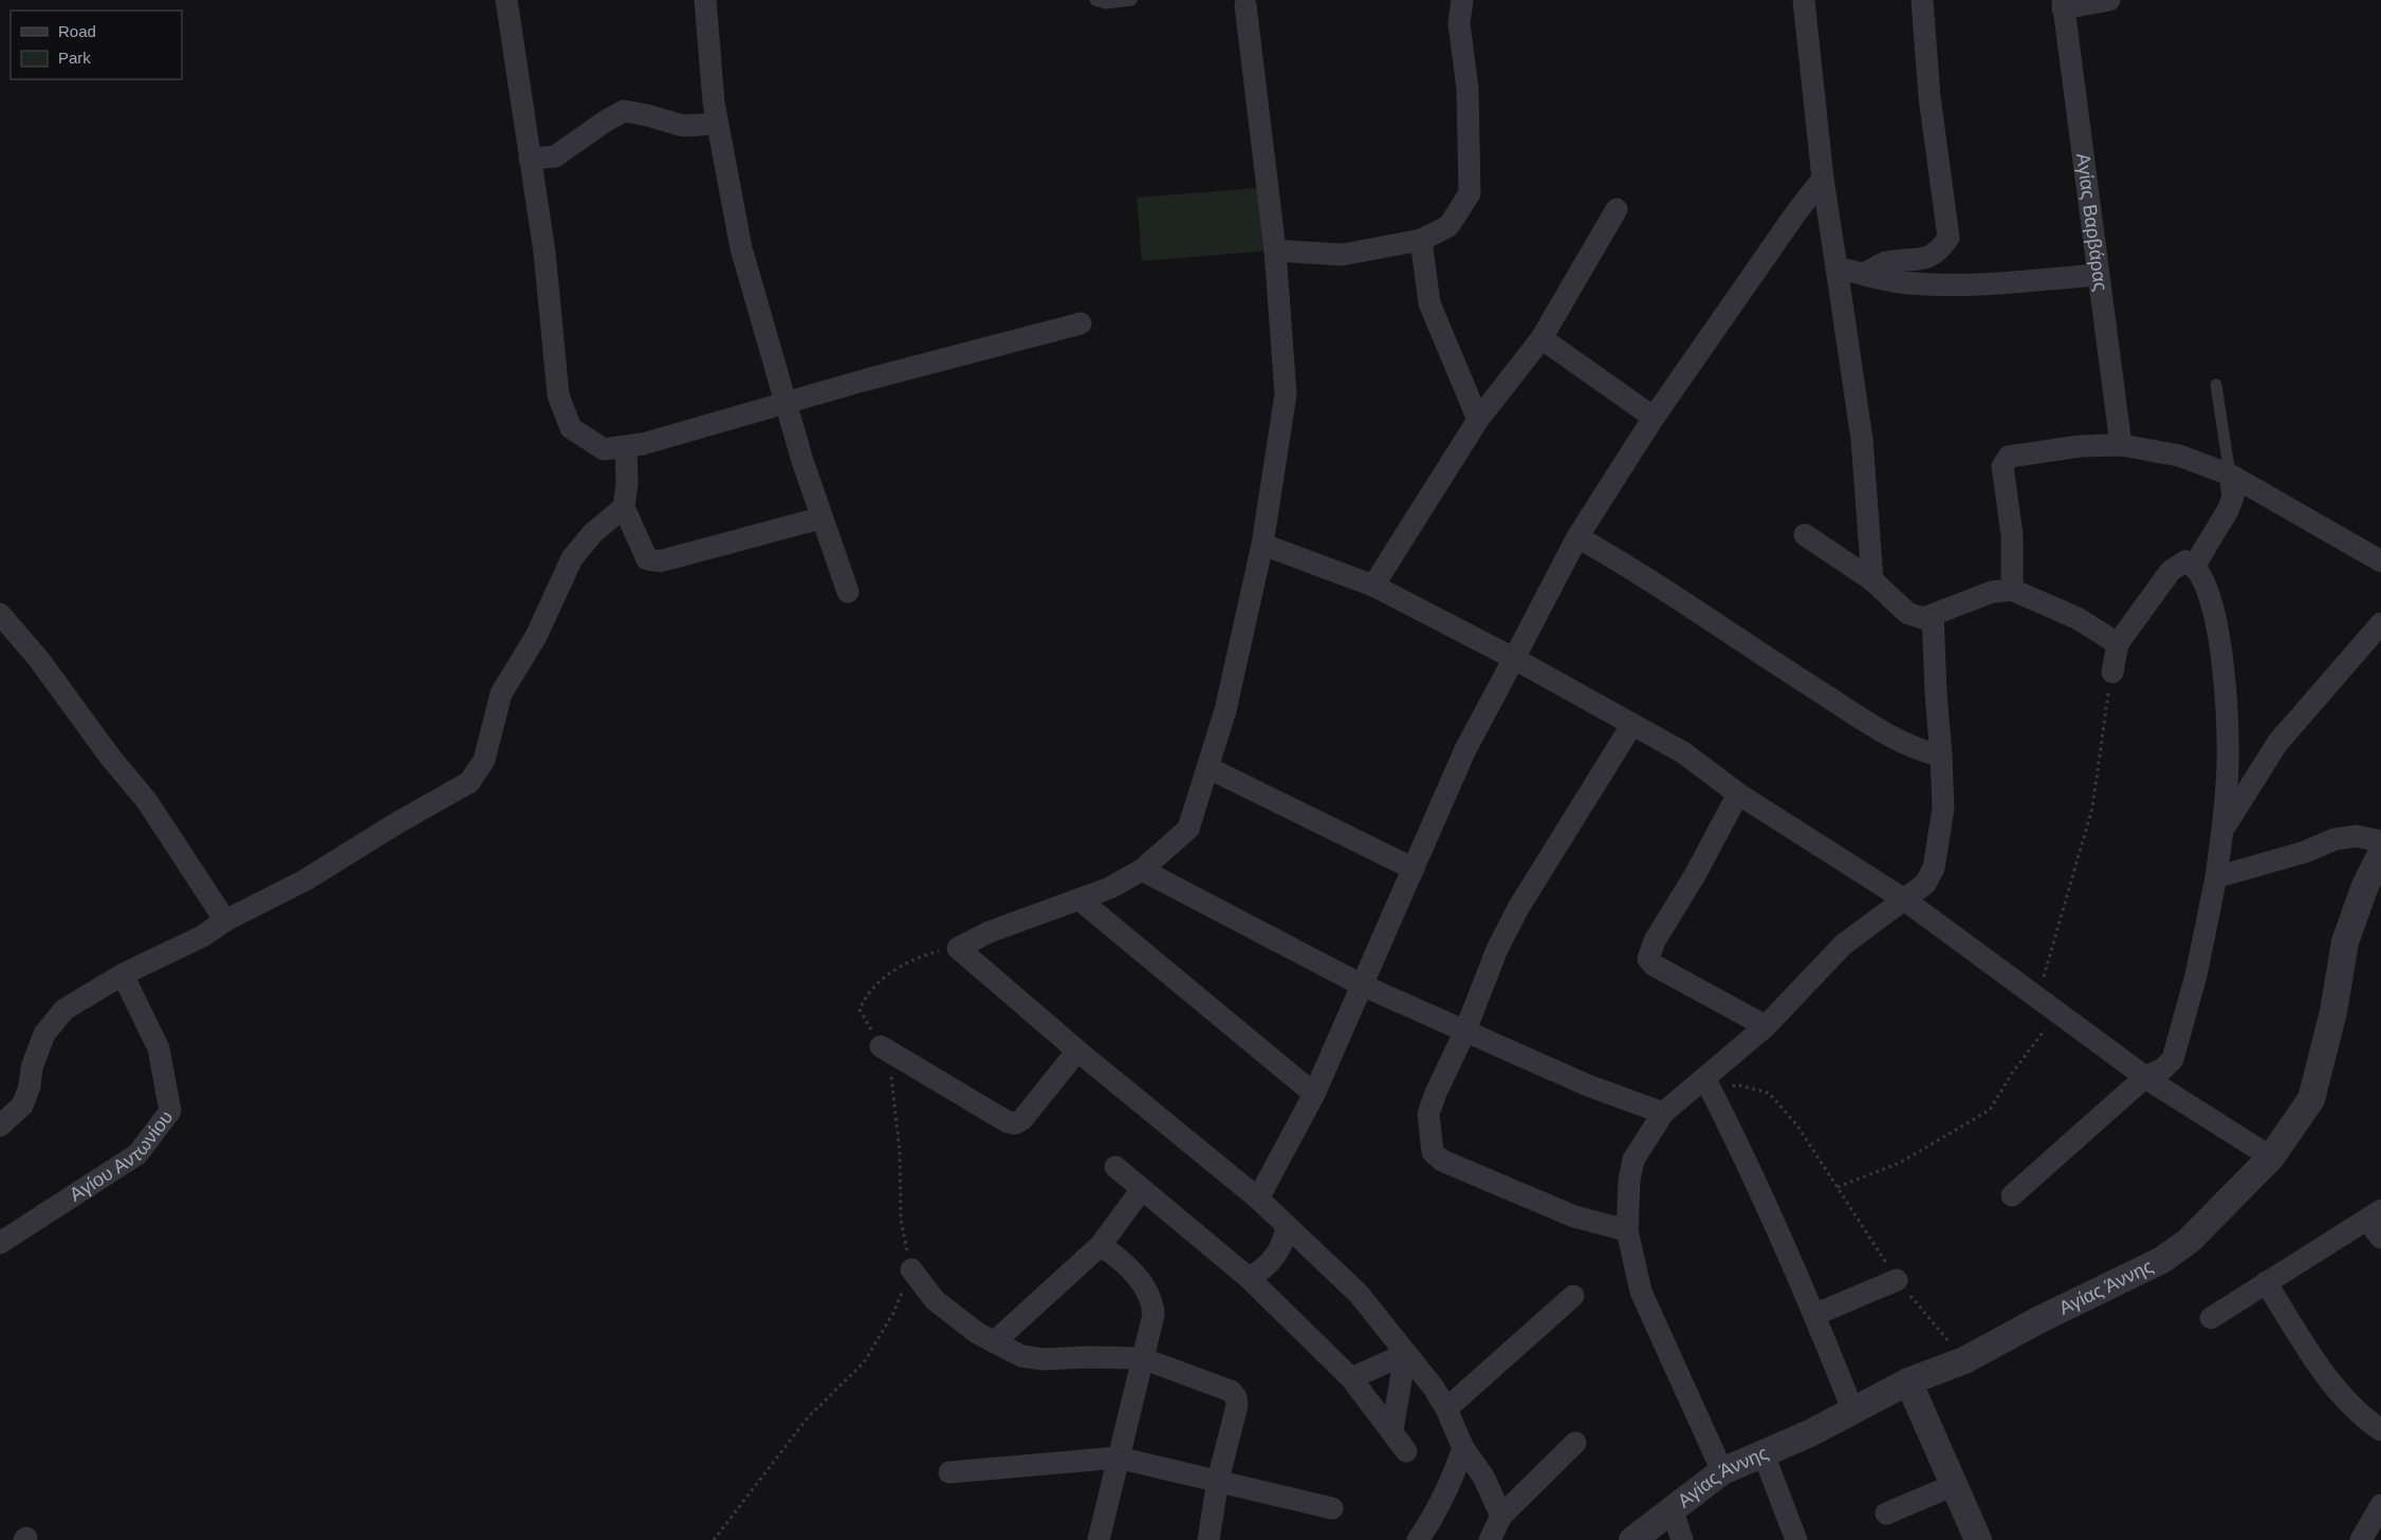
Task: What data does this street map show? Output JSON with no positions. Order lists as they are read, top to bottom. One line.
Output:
{"streets":{"street":["Αγίας Βαρβάρας","Αγίου Αντωνίου","Αγίας Άννης"]},"legend":["Road","Park"]}
